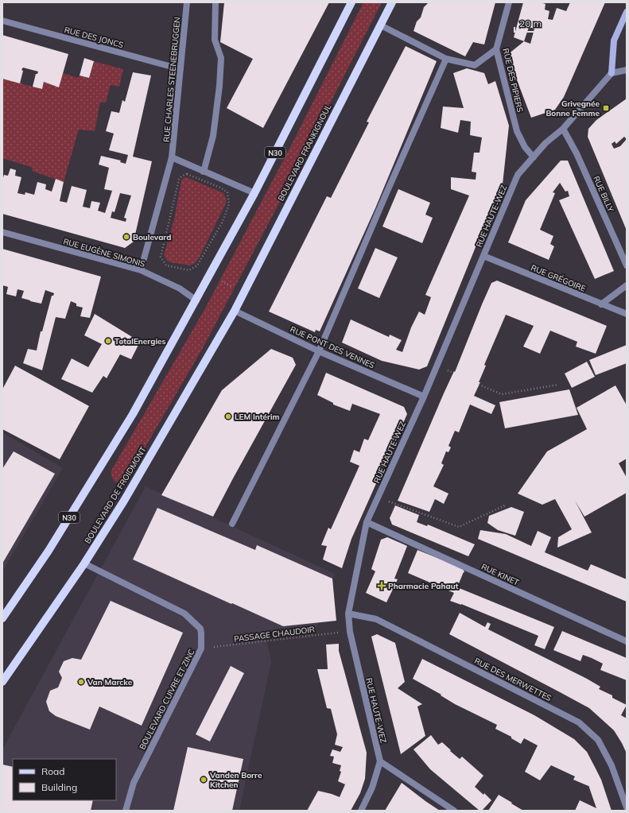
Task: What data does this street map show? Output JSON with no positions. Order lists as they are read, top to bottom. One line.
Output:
{"streets":{"main road":["N30","BOULEVARD FRANKIGNOUL","BOULEVARD DE FROIDMONT"],"street":["RUE DES JONCS","RUE CHARLES STEENEBRUGGEN","RUE DES PIPIERS","RUE BILLY","RUE HAUTE-WEZ","RUE EUGÈNE SIMONIS","RUE GRÉGOIRE","RUE PONT DES VENNES","RUE KINET","RUE DES MERWETTES","BOULEVARD CUIVRE ET ZINC"],"path":["PASSAGE CHAUDOIR"]},"crossings":[["RUE DES JONCS","RUE CHARLES STEENEBRUGGEN"],["RUE CHARLES STEENEBRUGGEN","RUE EUGÈNE SIMONIS"],["RUE DES PIPIERS","RUE HAUTE-WEZ"],["N30","RUE EUGÈNE SIMONIS"],["BOULEVARD FRANKIGNOUL","RUE PONT DES VENNES"],["BOULEVARD FRANKIGNOUL","BOULEVARD DE FROIDMONT"],["RUE BILLY","RUE HAUTE-WEZ"],["RUE HAUTE-WEZ","RUE GRÉGOIRE"],["RUE HAUTE-WEZ","RUE PONT DES VENNES"],["RUE HAUTE-WEZ","RUE KINET"],["RUE HAUTE-WEZ","PASSAGE CHAUDOIR"],["RUE HAUTE-WEZ","RUE DES MERWETTES"],["RUE PONT DES VENNES","BOULEVARD DE FROIDMONT"],["BOULEVARD DE FROIDMONT","BOULEVARD CUIVRE ET ZINC"],["PASSAGE CHAUDOIR","BOULEVARD CUIVRE ET ZINC"]],"places":{"transit":["Grivegnée Bonne Femme"],"other":["Boulevard","TotalEnergies","LEM Intérim","Van Marcke","Vanden Borre Kitchen"],"health":["Pharmacie Pahaut"]},"legend":["Road","Building"],"scale_bar":"20 m"}
